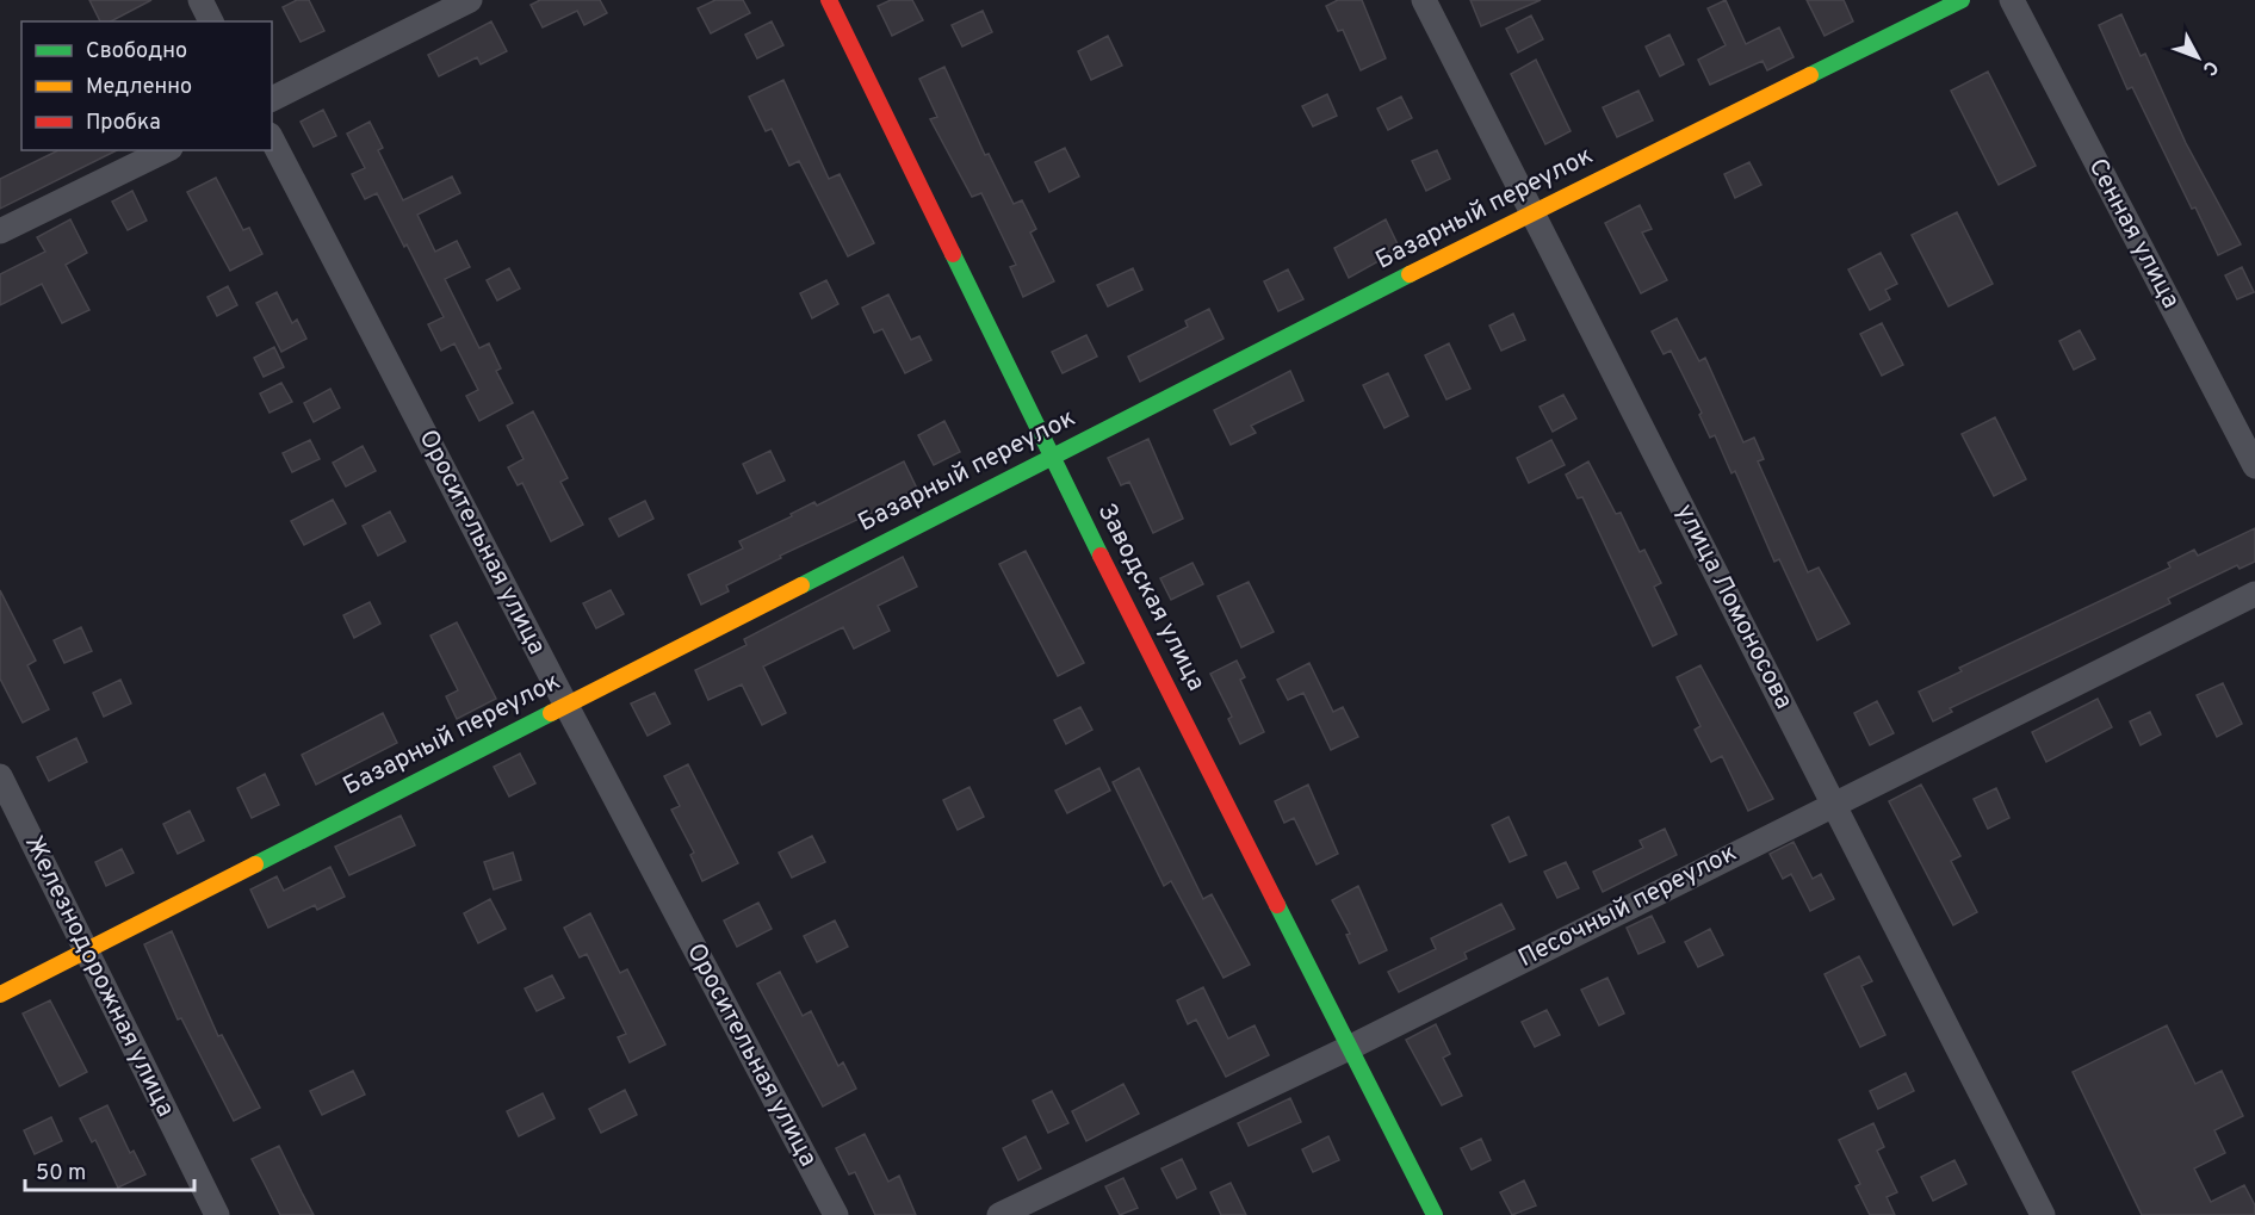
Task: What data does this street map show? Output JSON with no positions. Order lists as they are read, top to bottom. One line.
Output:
{"streets":{"street":["Базарный переулок","Сенная улица","Оросительная улица","Заводская улица","улица Ломоносова","Песочный переулок","Железнодорожная улица"]},"crossings":[["Базарный переулок","Оросительная улица"],["Базарный переулок","Заводская улица"],["Базарный переулок","улица Ломоносова"],["Базарный переулок","Железнодорожная улица"],["Заводская улица","Песочный переулок"],["улица Ломоносова","Песочный переулок"]],"legend":["Свободно","Медленно","Пробка"],"scale_bar":"50 m","north":"bottom right"}
